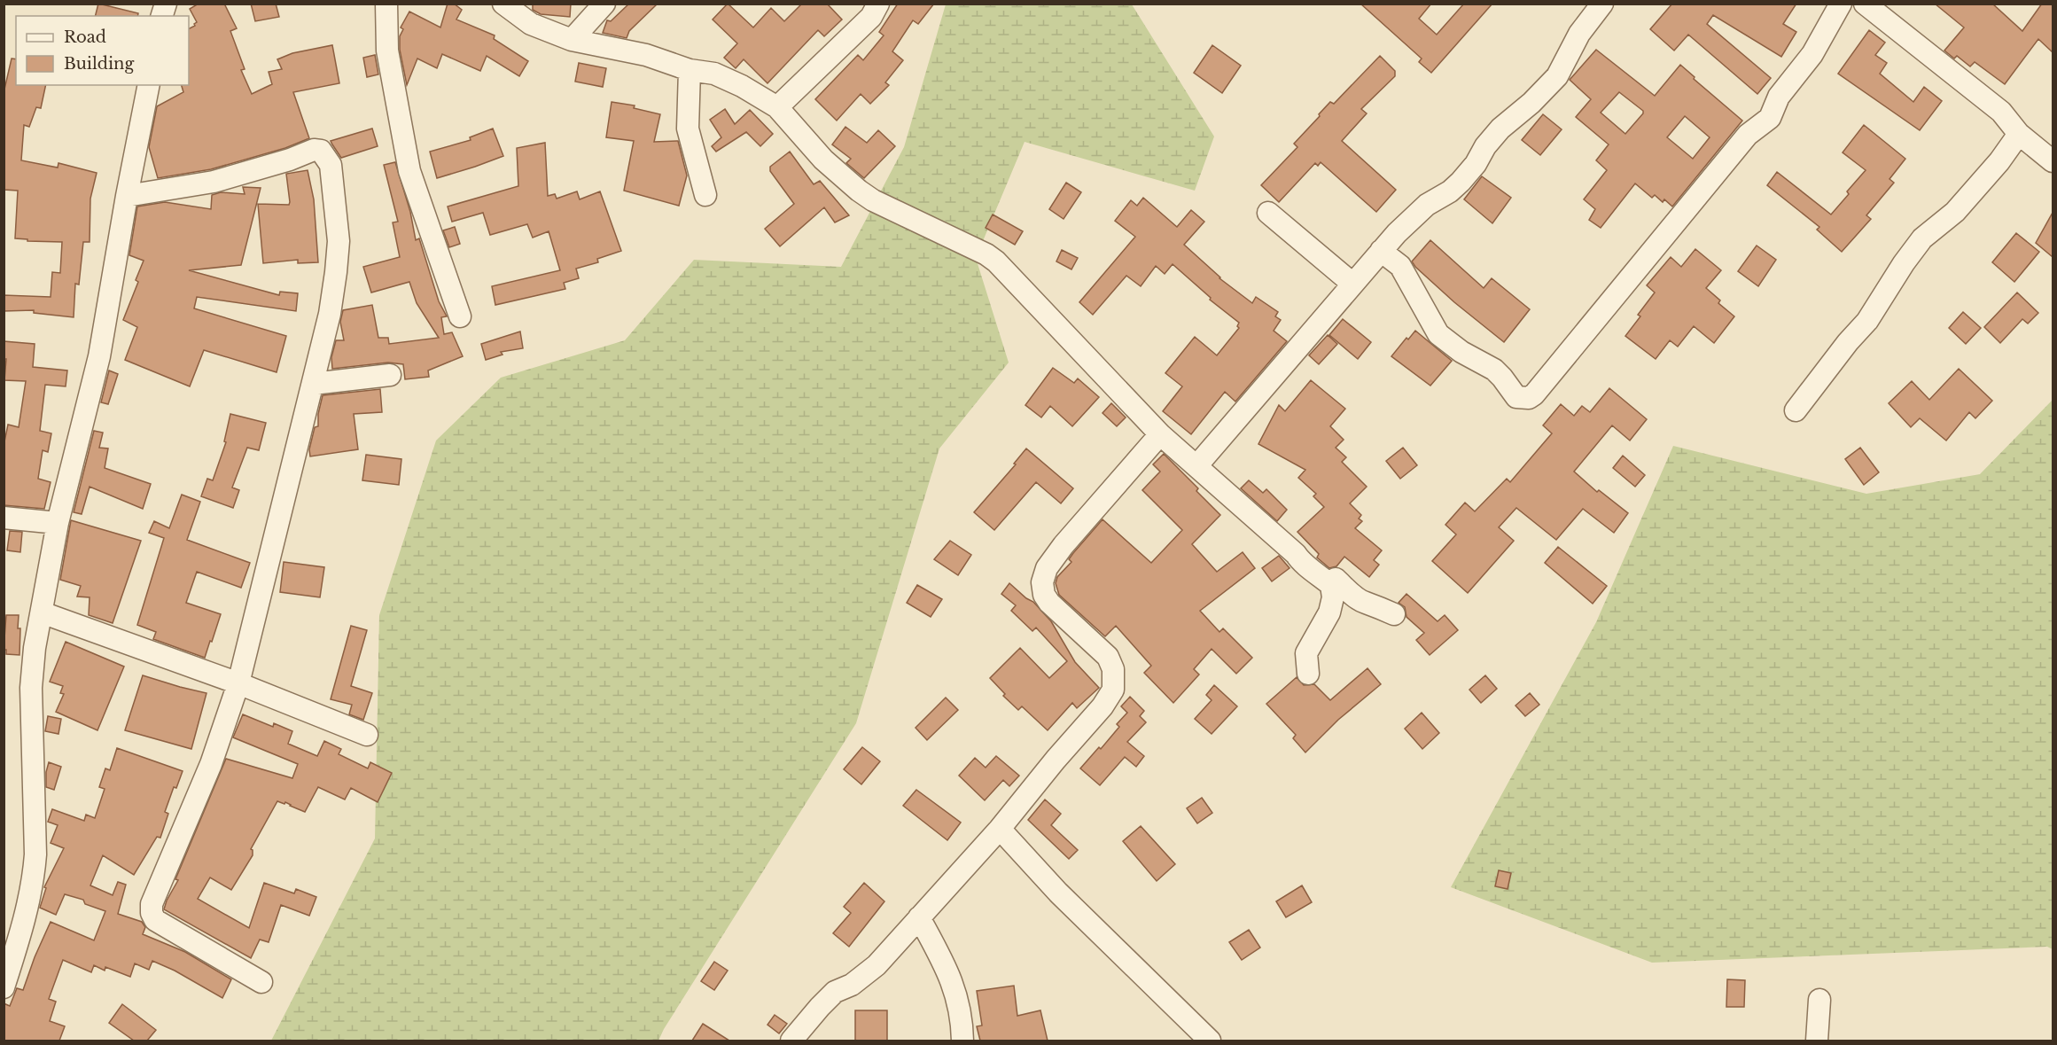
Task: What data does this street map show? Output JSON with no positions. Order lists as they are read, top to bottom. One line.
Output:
{"legend":["Road","Building"]}
